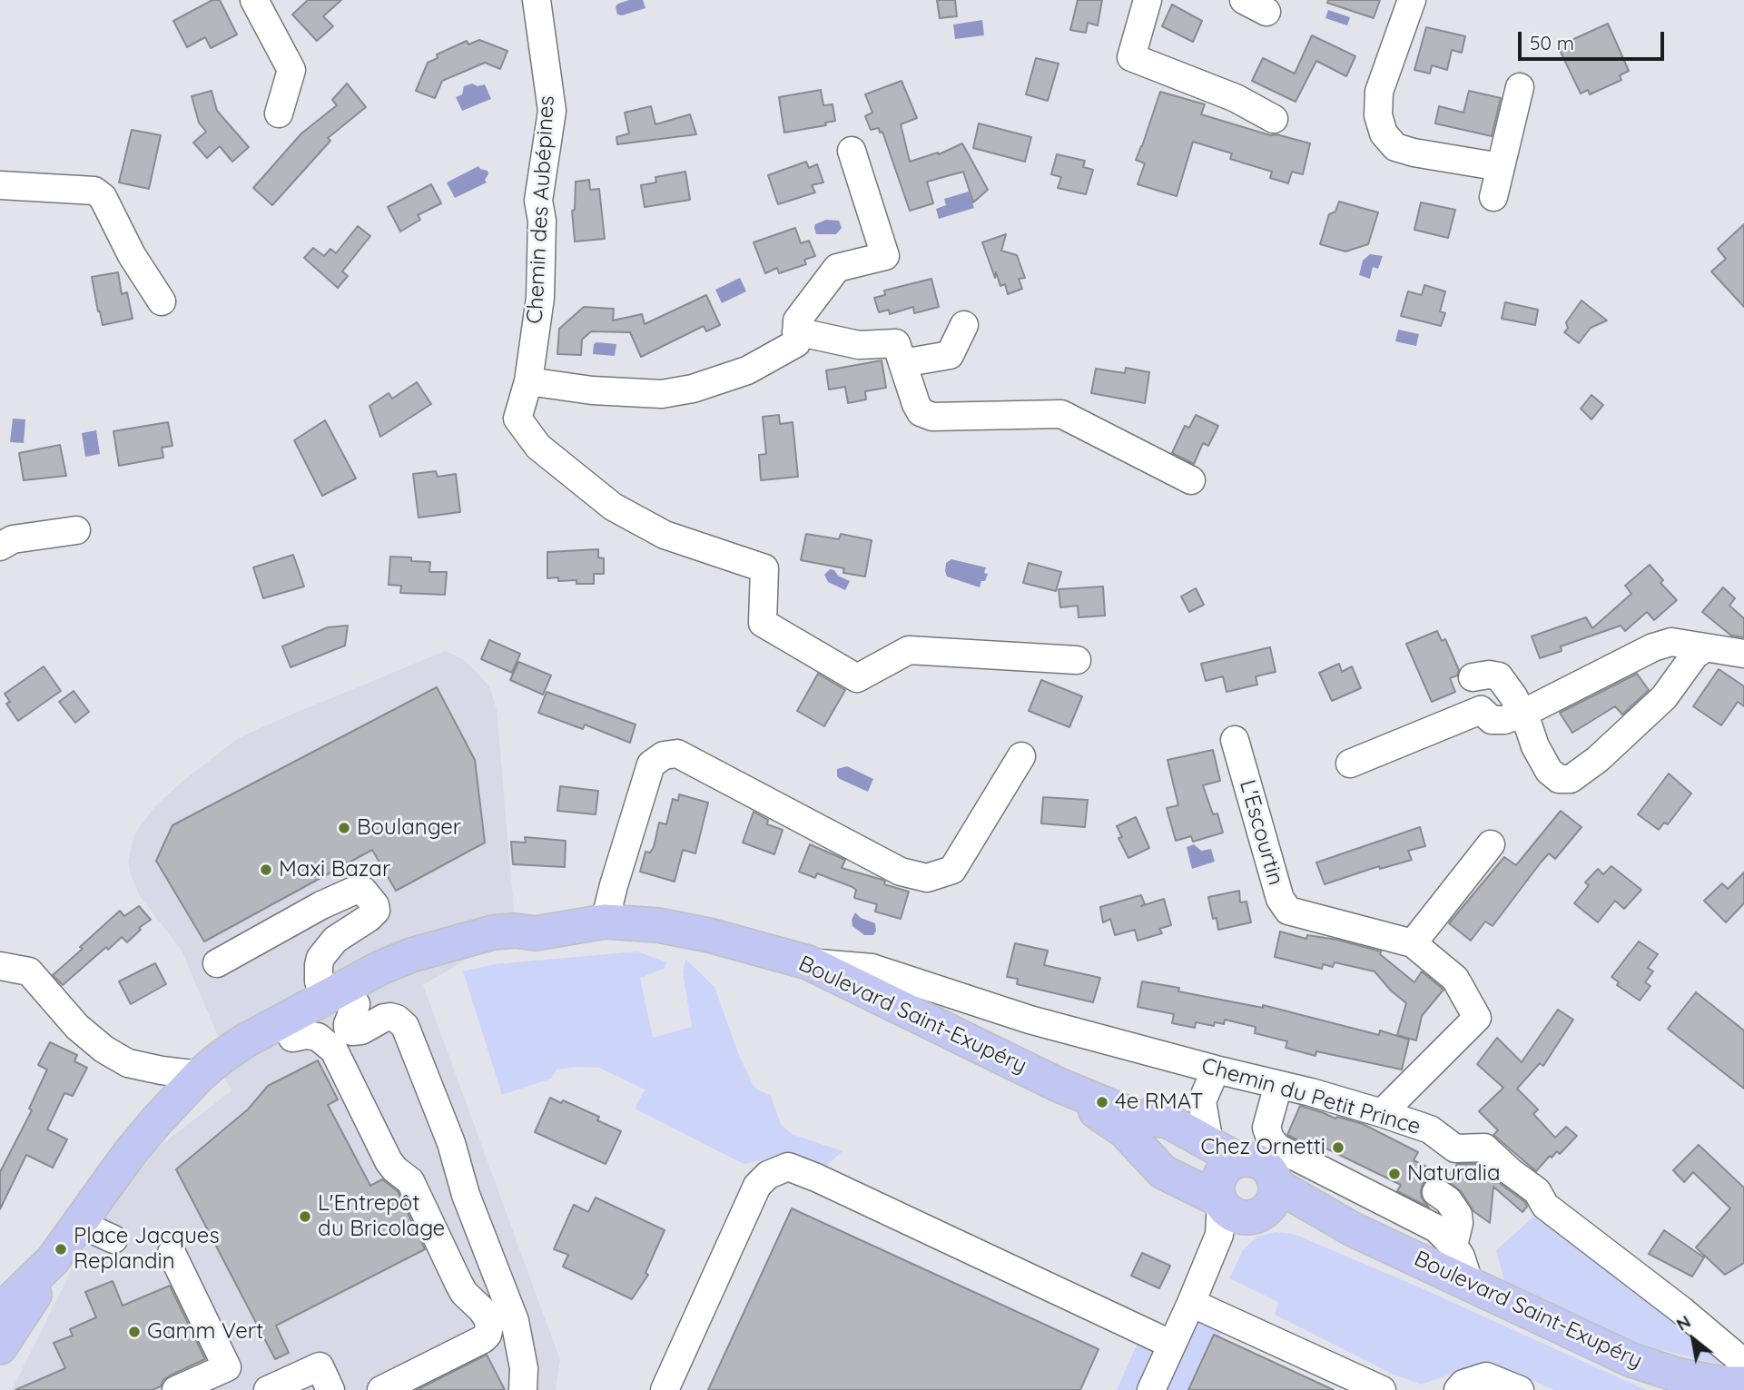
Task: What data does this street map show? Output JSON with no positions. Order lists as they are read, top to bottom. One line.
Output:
{"streets":{"main road":["Boulevard Saint-Exupéry"],"street":["Chemin des Aubépines","L'Escourtin","Chemin du Petit Prince"]},"crossings":[["L'Escourtin","Chemin du Petit Prince"],["Boulevard Saint-Exupéry","Chemin du Petit Prince"]],"places":["Boulanger","Maxi Bazar","4e RMAT","Chez Ornetti","Naturalia","L'Entrepôt du Bricolage","Place Jacques Replandin","Gamm Vert"],"scale_bar":"50 m","north":"top left"}
